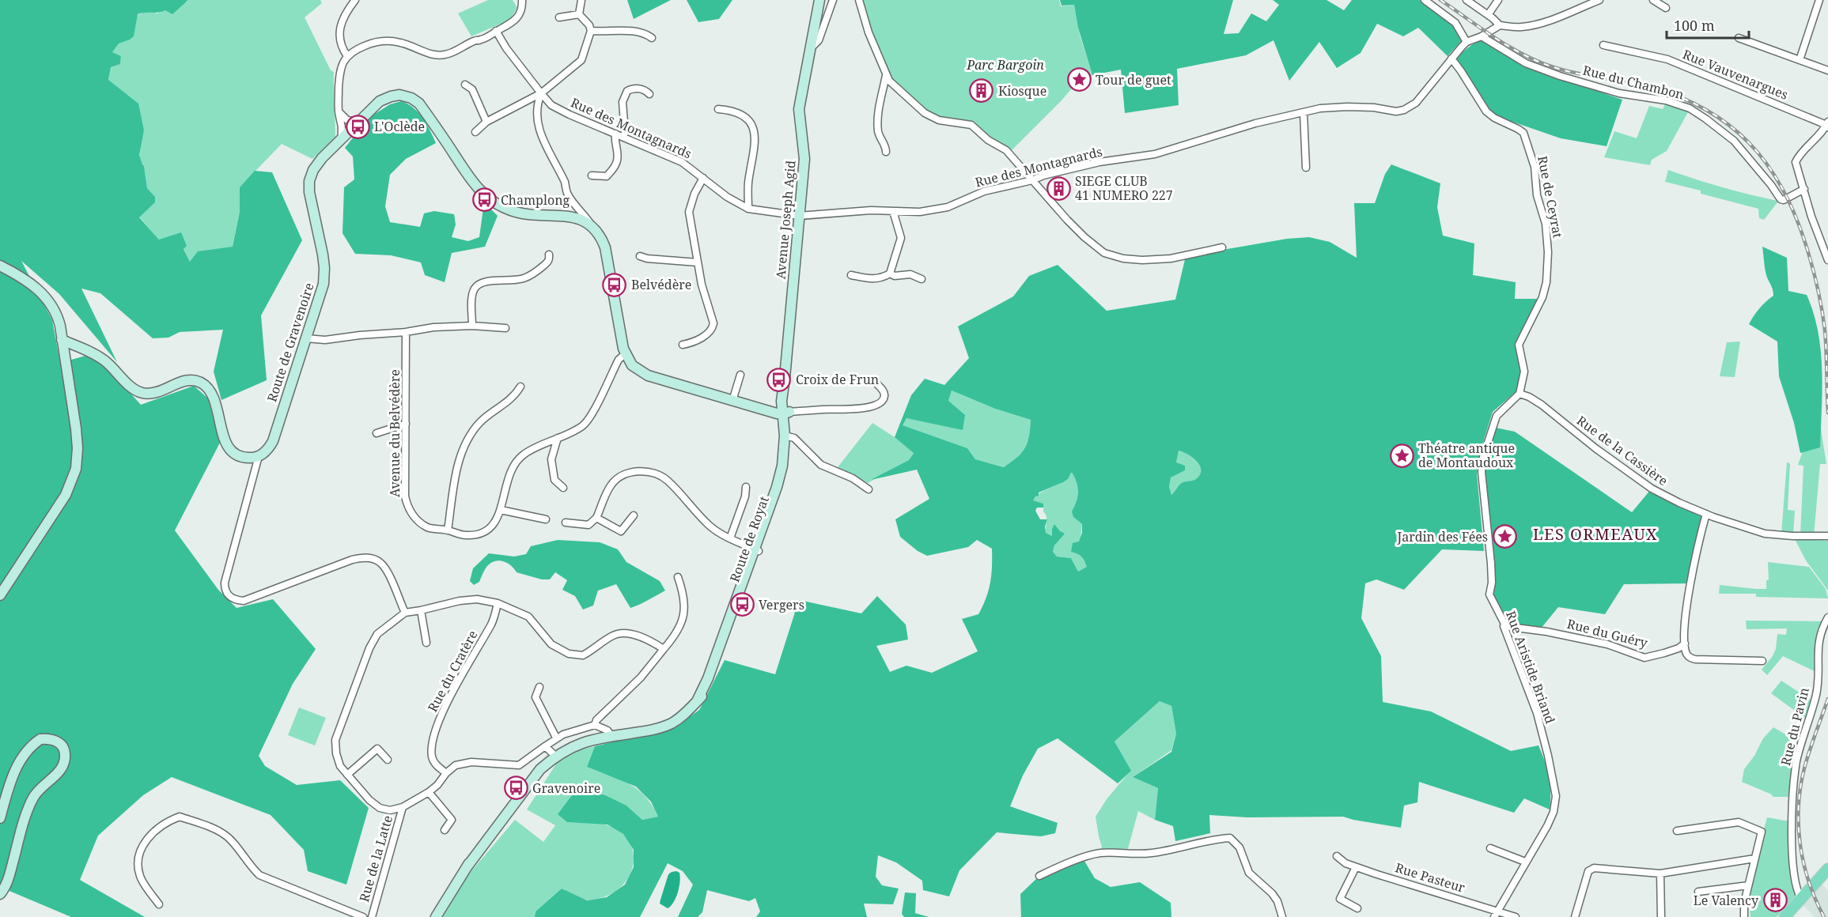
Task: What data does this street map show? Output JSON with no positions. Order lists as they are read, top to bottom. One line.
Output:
{"streets":{"street":["Rue Vauvenargues","Rue du Chambon","Rue des Montagnards","Rue de Ceyrat","Avenue Joseph Agid","Route de Gravenoire","Avenue du Belvédère","Rue de la Cassière","Route de Royat","Rue du Guéry","Rue Aristide Briand","Rue du Cratère","Rue du Pavin","Rue de la Latte","Rue Pasteur"]},"crossings":[["Rue du Chambon","Rue des Montagnards"],["Rue des Montagnards","Rue de Ceyrat"],["Rue des Montagnards","Avenue Joseph Agid"],["Rue de Ceyrat","Rue de la Cassière"],["Rue de Ceyrat","Rue Aristide Briand"],["Avenue Joseph Agid","Route de Royat"],["Rue de la Cassière","Rue Aristide Briand"],["Rue du Guéry","Rue Aristide Briand"],["Rue Aristide Briand","Rue Pasteur"]],"districts":["LES ORMEAUX"],"parks":["Parc Bargoin"],"places":{"place":["Tour de guet","Théatre antique de Montaudoux","Jardin des Fées"],"building":["Kiosque","SIEGE CLUB 41 NUMERO 227","Le Valency"],"bus stop":["L'Oclède","Champlong","Belvédère","Croix de Frun","Vergers","Gravenoire"]},"scale_bar":"100 m"}
